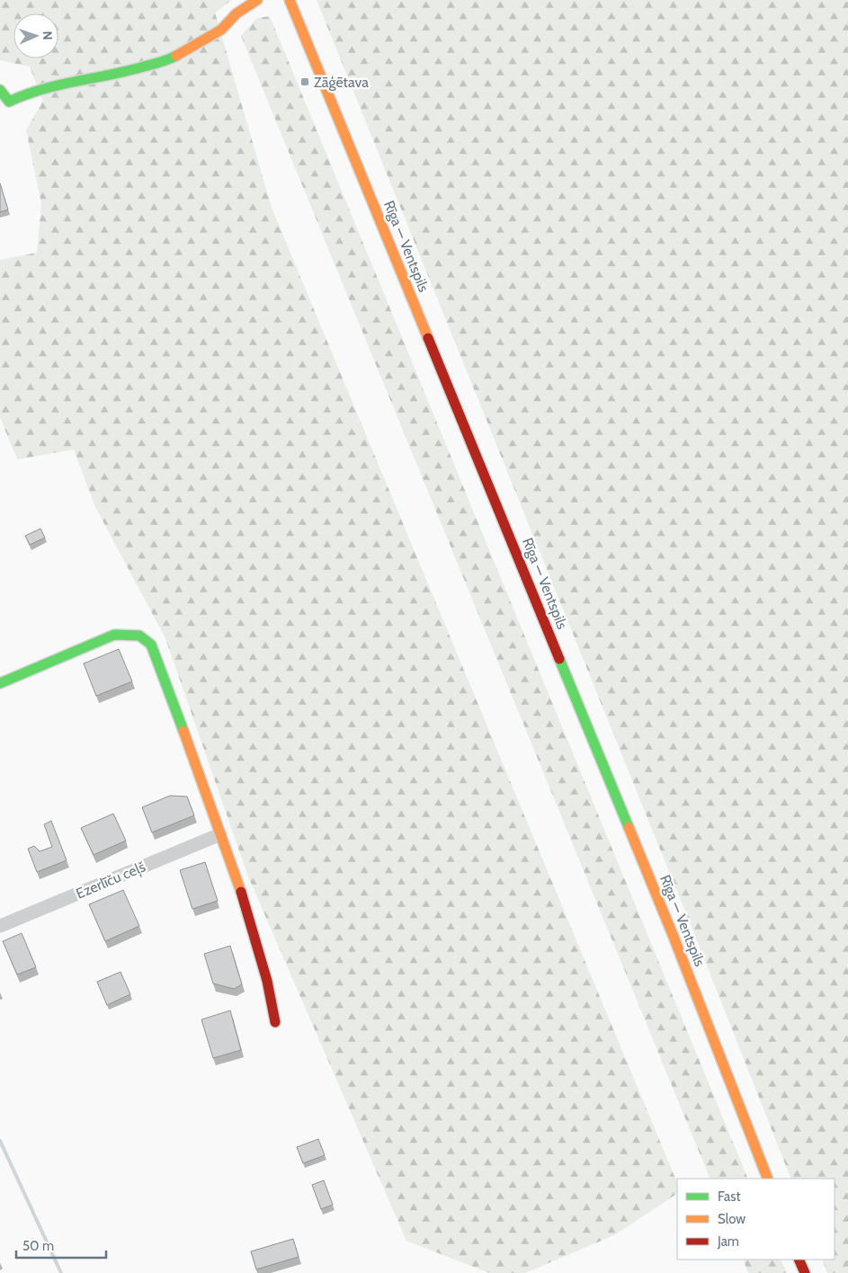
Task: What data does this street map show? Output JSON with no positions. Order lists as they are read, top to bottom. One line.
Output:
{"streets":{"main road":["Rīga — Ventspils"],"street":["Ezerlīču ceļš"]},"places":{"transit":["Zāģētava"]},"legend":["Fast","Slow","Jam"],"scale_bar":"50 m","north":"right"}
